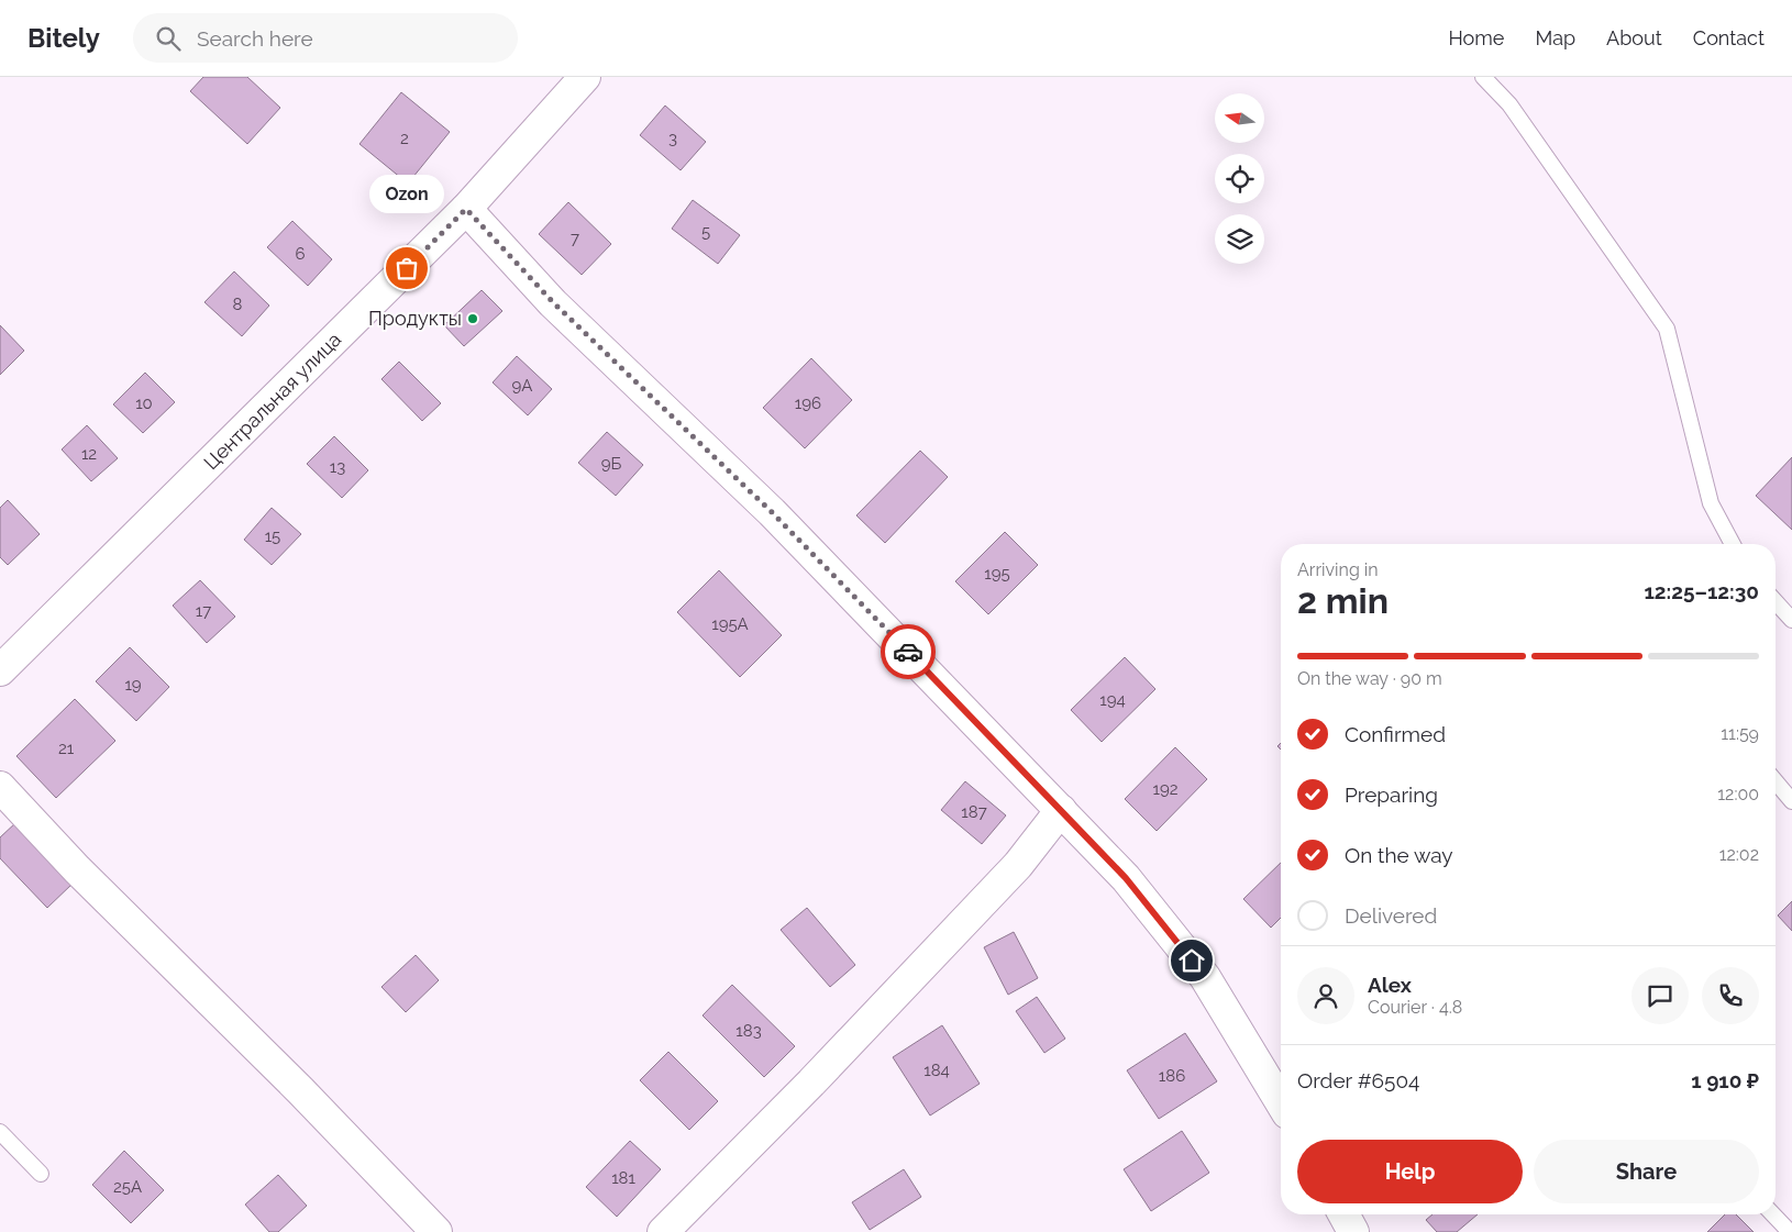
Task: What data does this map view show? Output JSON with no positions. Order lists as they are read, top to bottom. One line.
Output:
{"streets":{"street":["Центральная улица"]},"places":["Ozon","Продукты"],"house_numbers":["2","3","5","7","6","8","9А","10","196","12","9Б","13","15","195","17","195А","19","194","21","192","187","183","184","186","181","25А"],"north":"left","page":{"header":"Bitely","search":"Search here","nav":["Home","Map","About","Contact"],"bubble":"Ozon","heading":["2 min","Arriving in","12:25–12:30"],"panel":["Alex","Courier · 4.8","Order #6504","1 910 ₽"],"bar":"On the way · 90 m","list":[["Confirmed","11:59"],["Preparing","12:00"],["On the way","12:02"],"Delivered"],"buttons":["Help","Share"]}}
